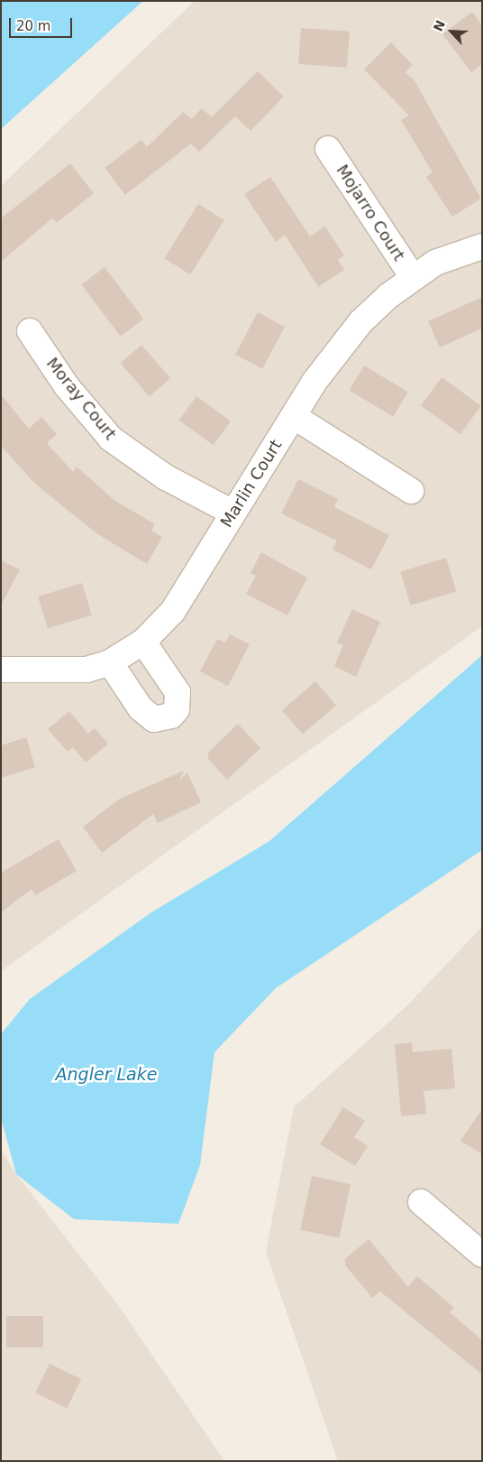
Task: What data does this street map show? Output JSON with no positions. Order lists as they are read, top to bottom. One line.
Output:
{"streets":{"street":["Mojarro Court","Moray Court","Marlin Court"]},"crossings":[["Mojarro Court","Marlin Court"],["Moray Court","Marlin Court"]],"water":["Angler Lake"],"scale_bar":"20 m","north":"top left"}
